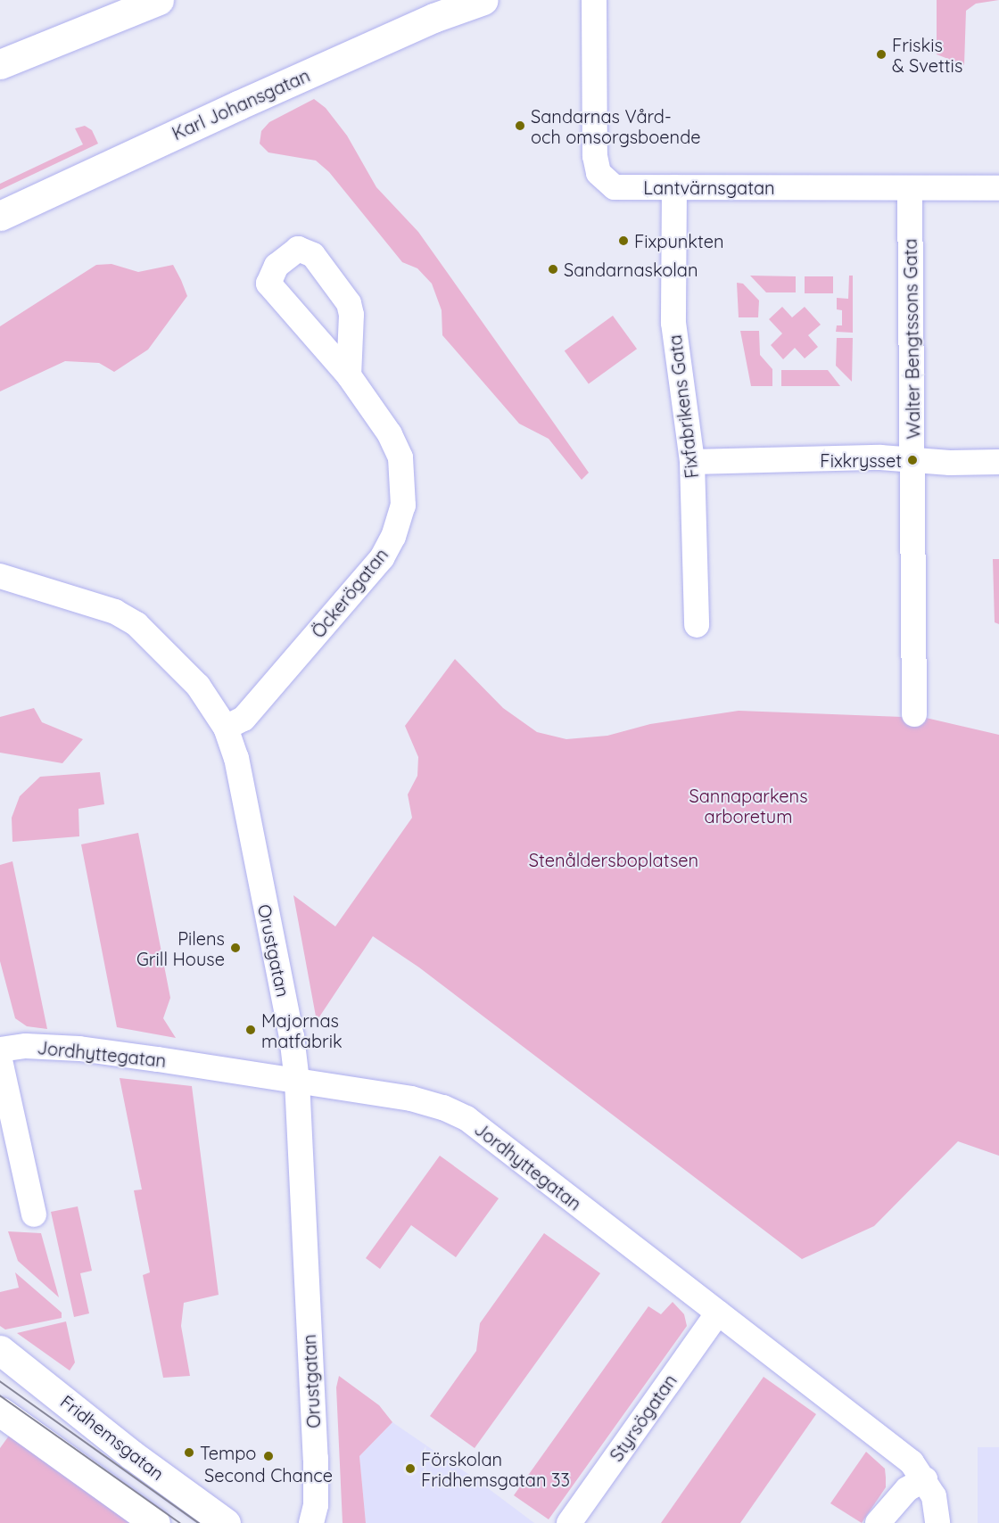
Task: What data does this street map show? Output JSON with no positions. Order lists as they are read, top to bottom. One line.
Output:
{"streets":{"main road":["Karl Johansgatan","Fridhemsgatan"],"street":["Lantvärnsgatan","Walter Bengtssons Gata","Fixfabrikens Gata","Öckerögatan","Orustgatan","Jordhyttegatan","Styrsögatan"]},"crossings":[["Lantvärnsgatan","Walter Bengtssons Gata"],["Lantvärnsgatan","Fixfabrikens Gata"],["Öckerögatan","Orustgatan"],["Orustgatan","Jordhyttegatan"],["Jordhyttegatan","Styrsögatan"]],"parks":["Sannaparkens arboretum","Stenåldersboplatsen"],"places":["Friskis & Svettis","Sandarnas Vård- och omsorgsboende","Fixpunkten","Sandarnaskolan","Fixkrysset","Pilens Grill House","Majornas matfabrik","Tempo","Second Chance","Förskolan Fridhemsgatan 33"]}
